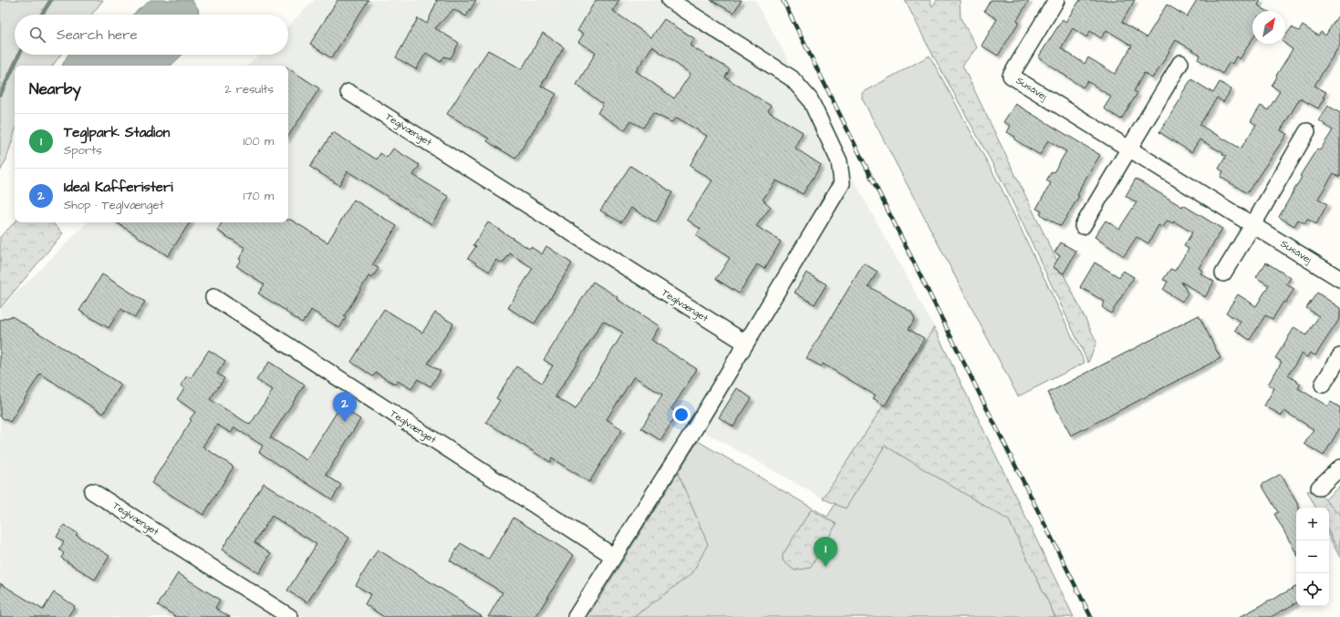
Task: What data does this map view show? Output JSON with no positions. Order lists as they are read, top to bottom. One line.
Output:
{"streets":{"street":["Susåvej","Teglvænget"]},"north":"top right","page":{"search":"Search here","heading":["Nearby","2 results"],"list":[{"mark":"1","name":"Teglpark Stadion","note":"Sports","value":"100 m"},{"mark":"2","name":"Ideal Kafferisteri","note":"Shop · Teglvænget","value":"170 m"}],"pins":["2","1"],"map_buttons":["+","−"]}}
